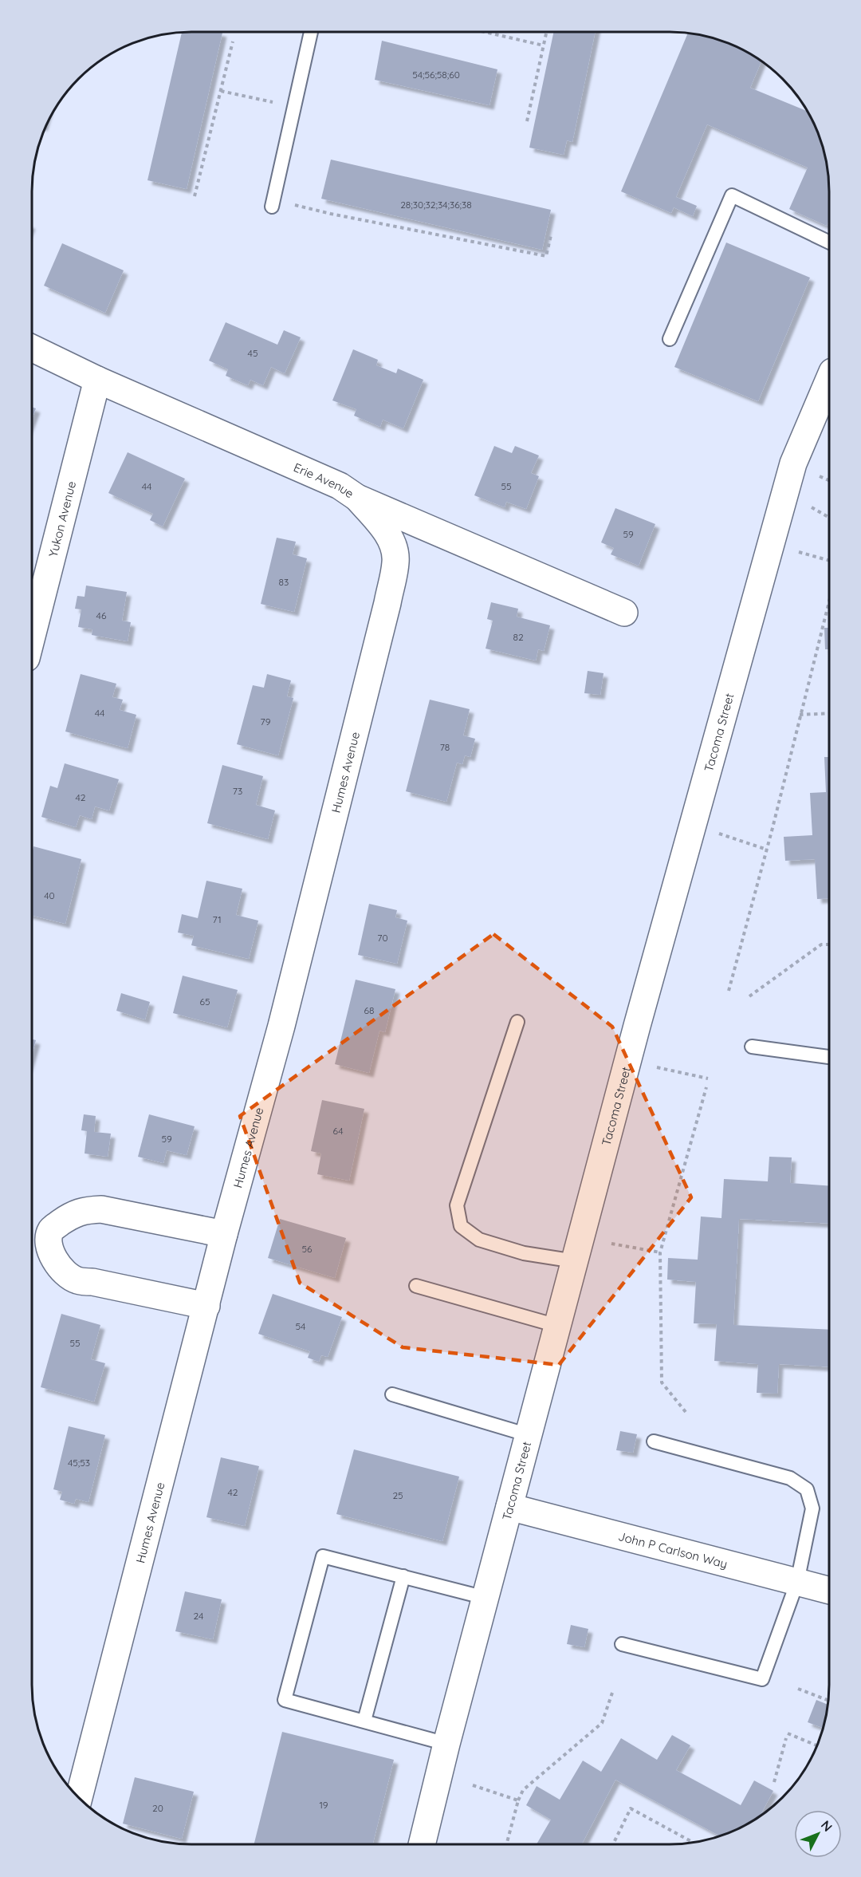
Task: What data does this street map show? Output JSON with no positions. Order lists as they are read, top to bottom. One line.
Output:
{"streets":{"street":["Erie Avenue","Yukon Avenue","Tacoma Street","Humes Avenue","John P Carlson Way"]},"crossings":[["Erie Avenue","Yukon Avenue"],["Erie Avenue","Humes Avenue"],["Tacoma Street","John P Carlson Way"]],"house_numbers":["54;56;58;60","28;30;32;34;36;38","45","44","55","59","83","46","82","44","79","78","73","42","40","71","70","65","68","64","59","56","54","55","45;53","42","25","24","19","20"],"north":"top right"}
